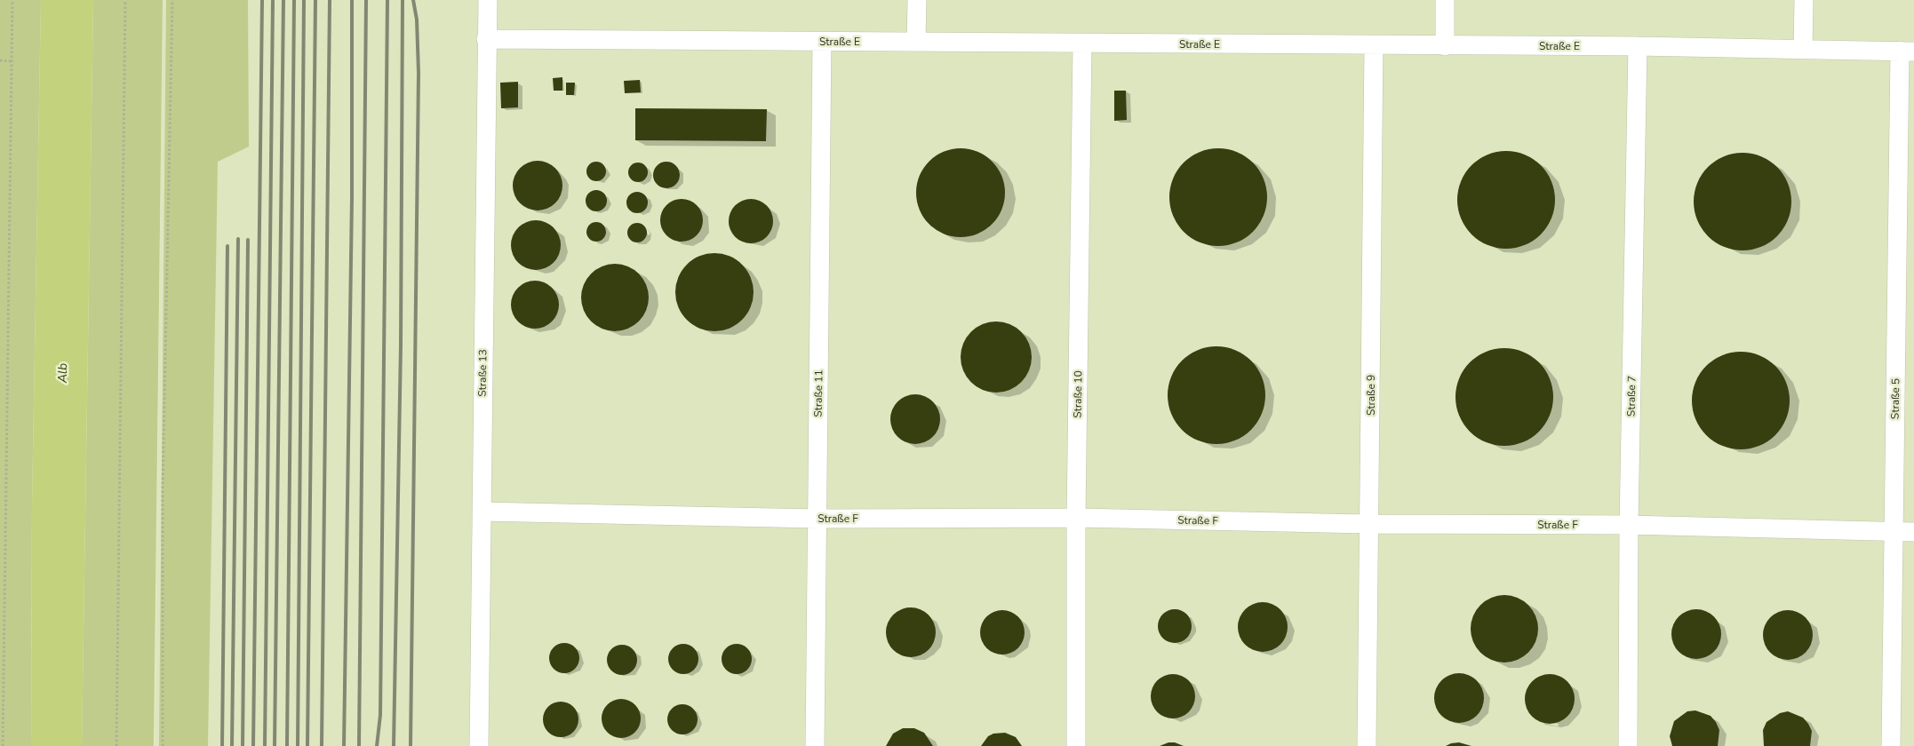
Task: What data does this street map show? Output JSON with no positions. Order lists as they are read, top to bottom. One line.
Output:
{"streets":{"lane":["Straße E","Straße 13","Straße 11","Straße 10","Straße 9","Straße 7","Straße 5","Straße F"]},"crossings":[["Straße E","Straße 13"],["Straße E","Straße 11"],["Straße E","Straße 10"],["Straße E","Straße 9"],["Straße E","Straße 7"],["Straße E","Straße 5"],["Straße 13","Straße F"],["Straße 11","Straße F"],["Straße 10","Straße F"],["Straße 9","Straße F"],["Straße 7","Straße F"],["Straße 5","Straße F"]],"water":["Alb"]}
